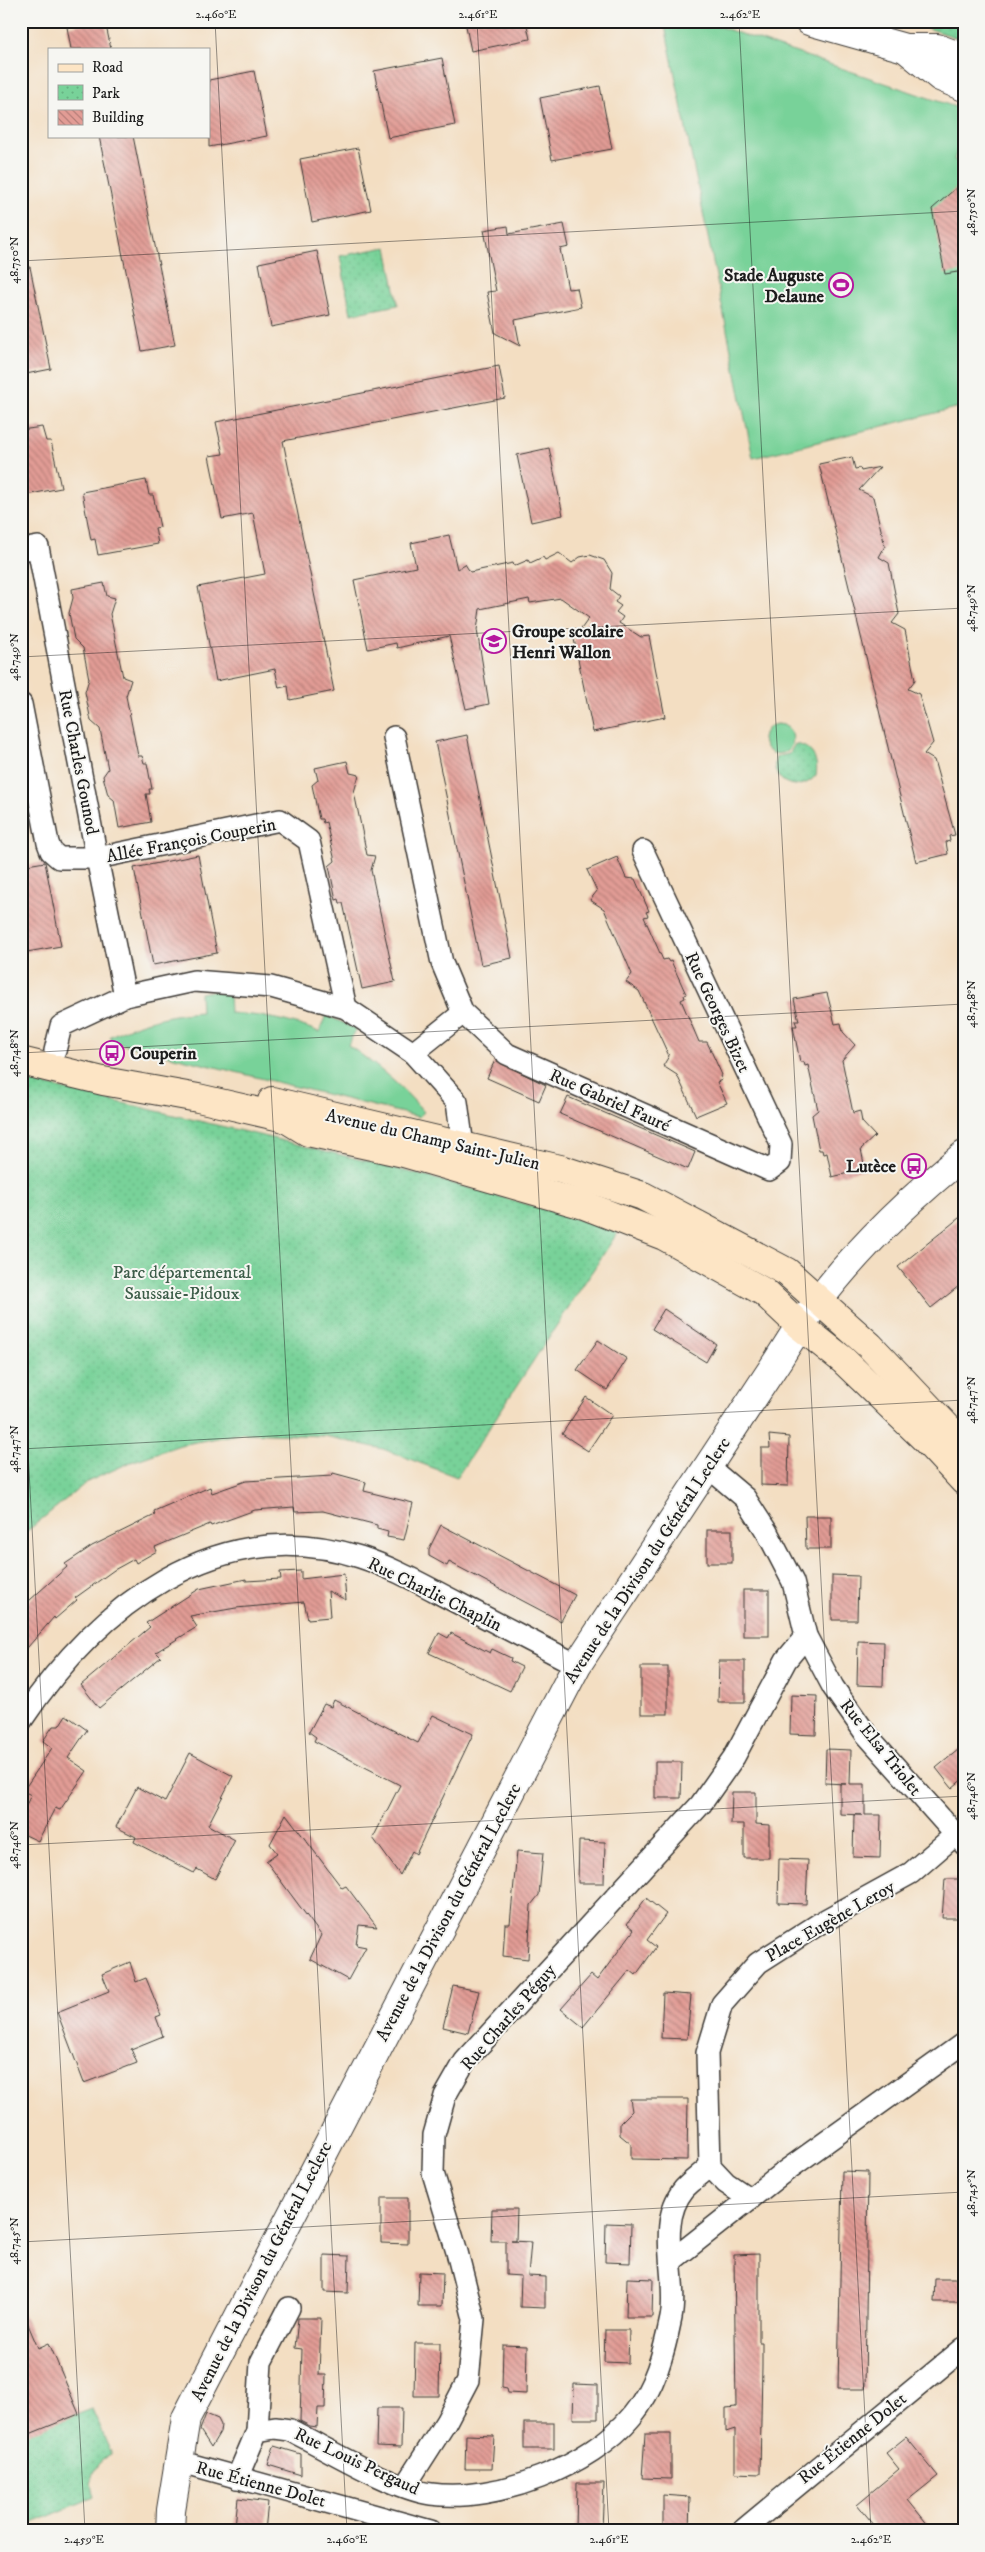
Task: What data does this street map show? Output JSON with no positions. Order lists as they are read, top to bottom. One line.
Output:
{"streets":{"main road":["Avenue du Champ Saint-Julien"],"street":["Rue Charles Gounod","Allée François Couperin","Rue Georges Bizet","Rue Gabriel Fauré","Avenue de la Divison du Général Leclerc","Rue Charlie Chaplin","Rue Elsa Triolet","Place Eugène Leroy","Rue Charles Péguy","Rue Étienne Dolet","Rue Louis Pergaud"]},"crossings":[["Rue Charles Gounod","Allée François Couperin"],["Rue Georges Bizet","Rue Gabriel Fauré"],["Avenue du Champ Saint-Julien","Avenue de la Divison du Général Leclerc"],["Avenue de la Divison du Général Leclerc","Rue Charlie Chaplin"],["Avenue de la Divison du Général Leclerc","Rue Elsa Triolet"],["Avenue de la Divison du Général Leclerc","Rue Étienne Dolet"],["Rue Elsa Triolet","Place Eugène Leroy"],["Rue Elsa Triolet","Rue Charles Péguy"],["Rue Charles Péguy","Rue Louis Pergaud"]],"parks":["Parc départemental Saussaie-Pidoux"],"places":{"sports":["Stade Auguste Delaune"],"school or university":["Groupe scolaire Henri Wallon"],"bus stop":["Couperin","Lutèce"]},"legend":["Road","Park","Building"],"coordinates":["2.460°E","2.461°E","2.462°E","48.750°N","48.749°N","48.748°N","48.747°N","48.746°N","48.745°N","2.459°E"]}
